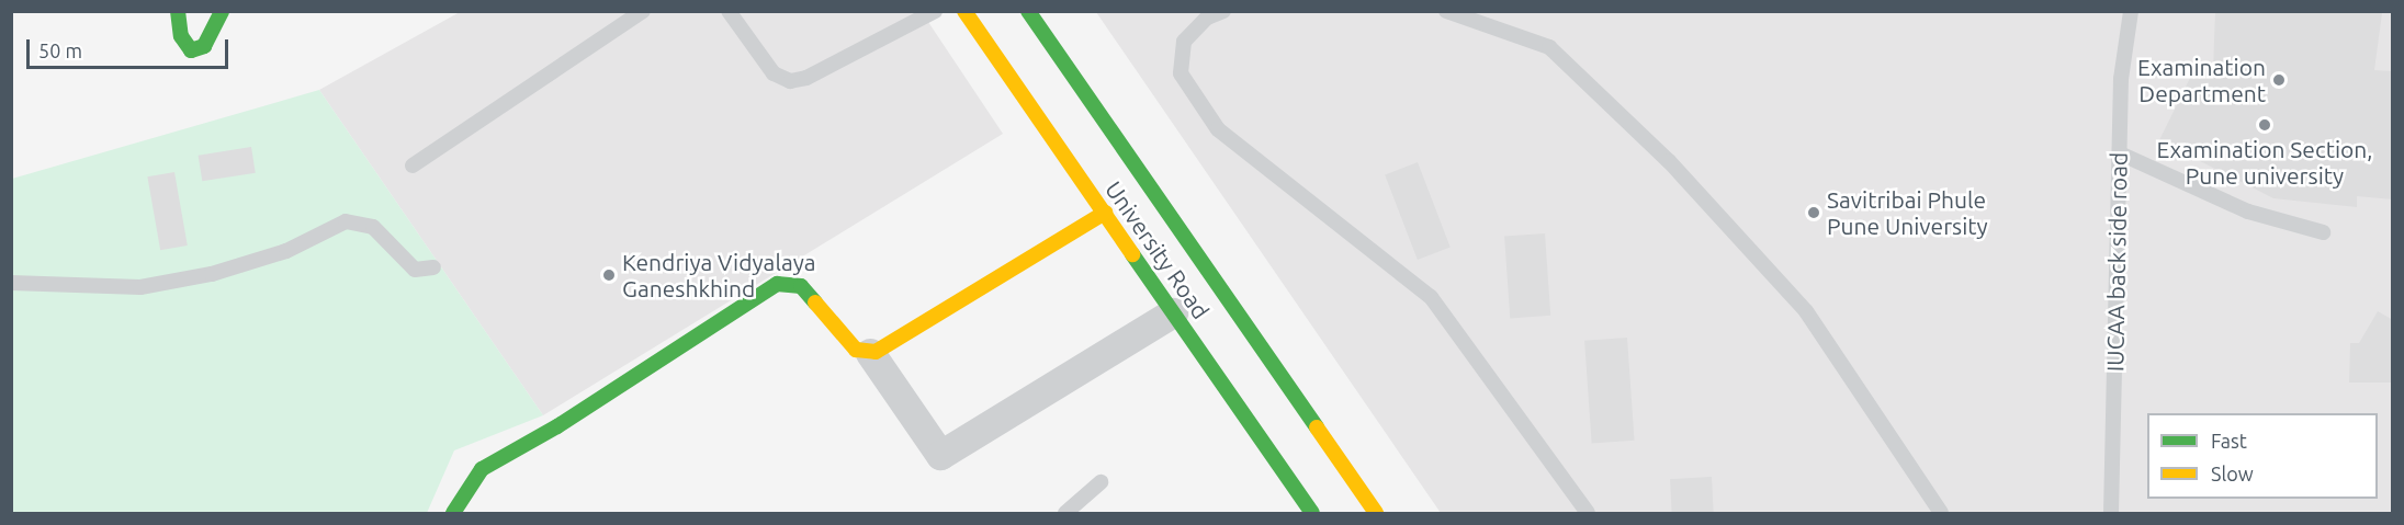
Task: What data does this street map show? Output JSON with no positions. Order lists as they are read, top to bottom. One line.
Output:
{"streets":{"main road":["University Road"],"lane":["IUCAA back side road"]},"places":["Examination Department","Examination Section, Pune university","Savitribai Phule Pune University","Kendriya Vidyalaya Ganeshkhind"],"legend":["Fast","Slow"],"scale_bar":"50 m"}
